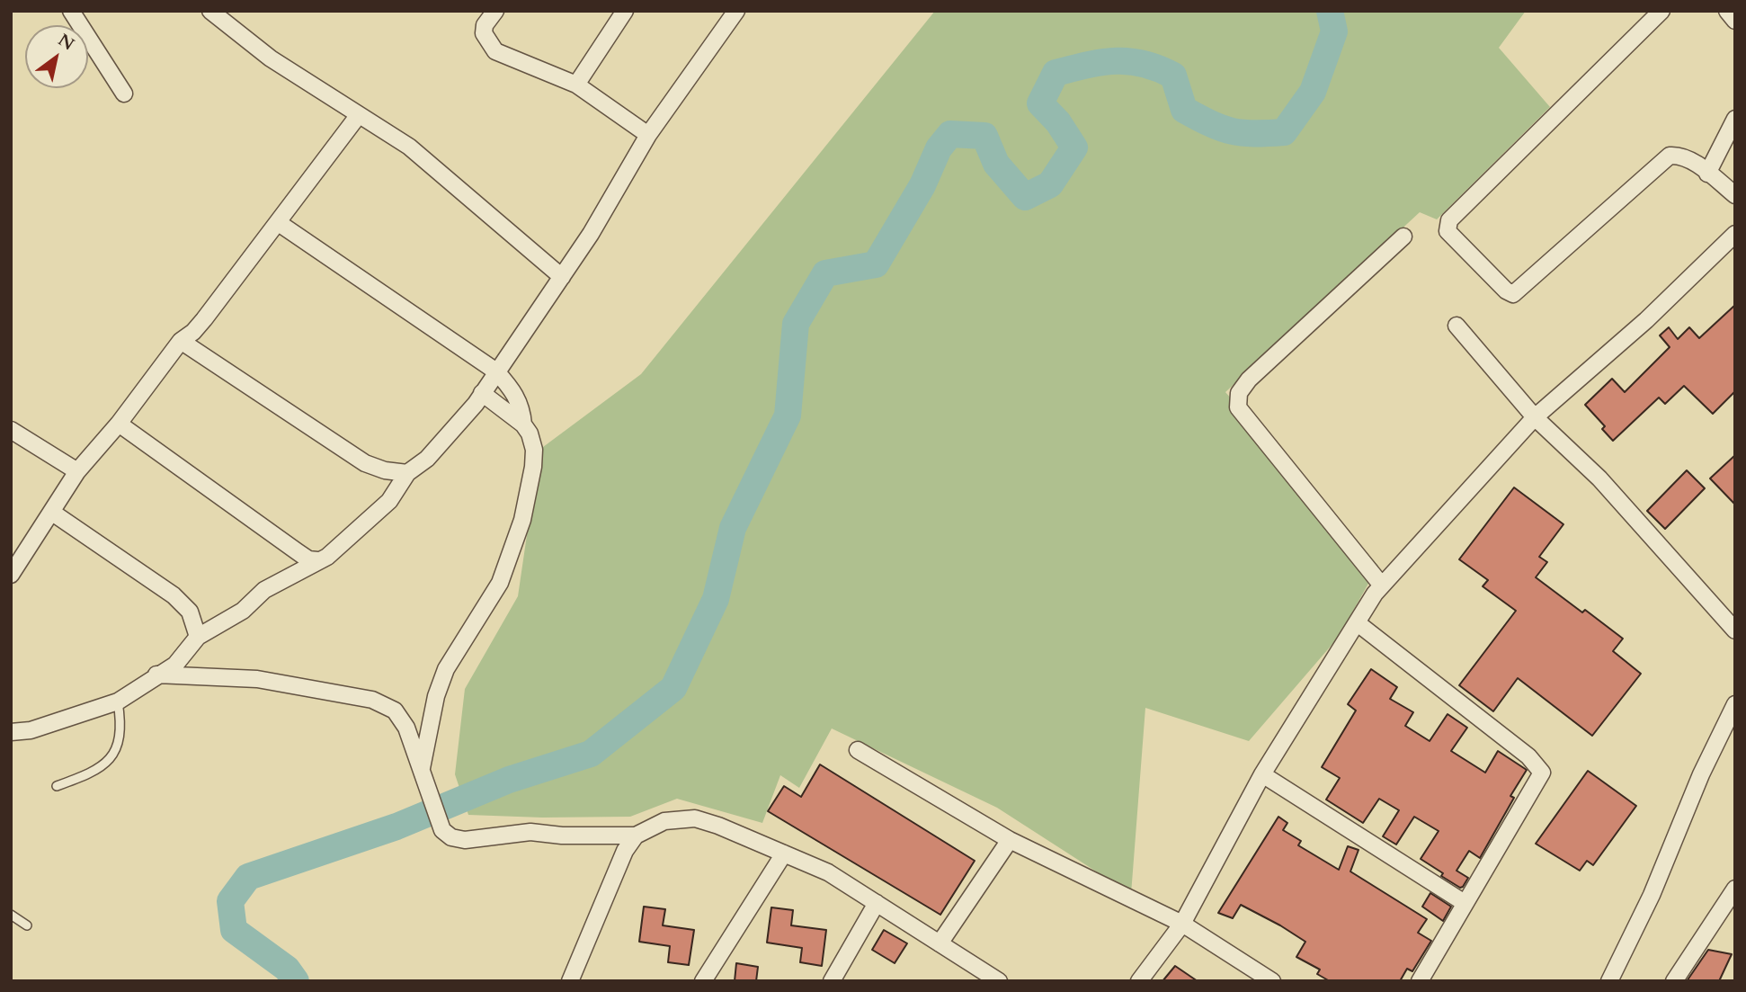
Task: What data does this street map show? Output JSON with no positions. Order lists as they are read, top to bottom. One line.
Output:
{"north":"top right"}
